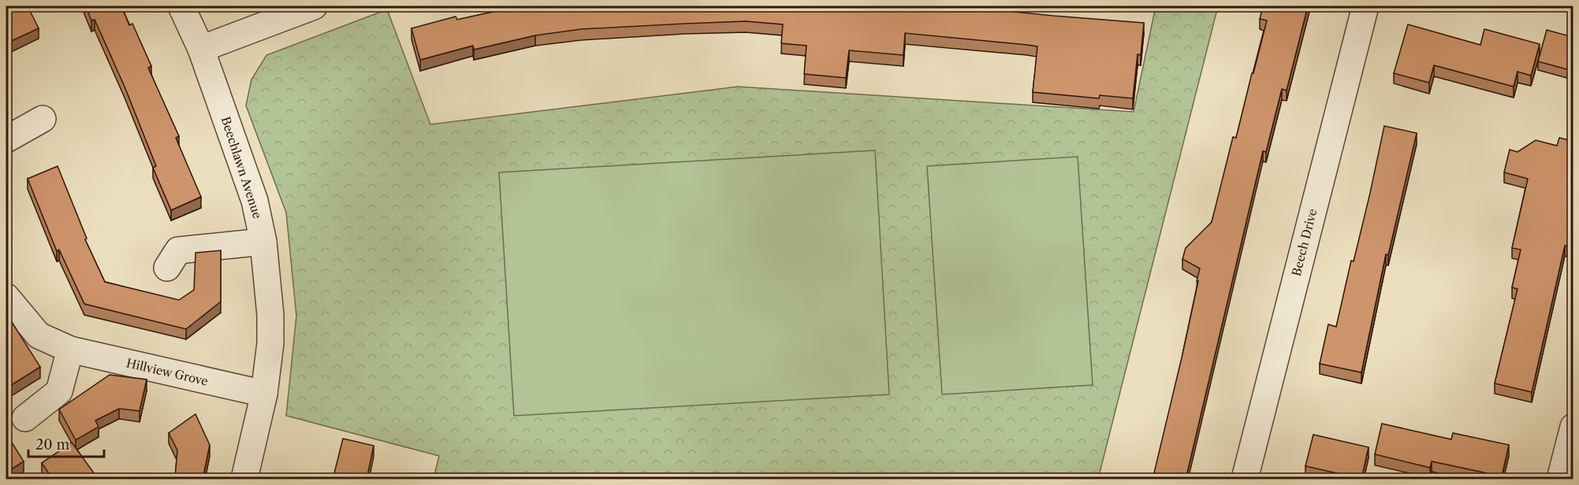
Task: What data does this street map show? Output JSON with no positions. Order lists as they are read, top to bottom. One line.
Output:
{"streets":{"street":["Beechlawn Avenue","Beech Drive","Hillview Grove"]},"crossings":[["Beechlawn Avenue","Hillview Grove"]],"scale_bar":"20 m"}
